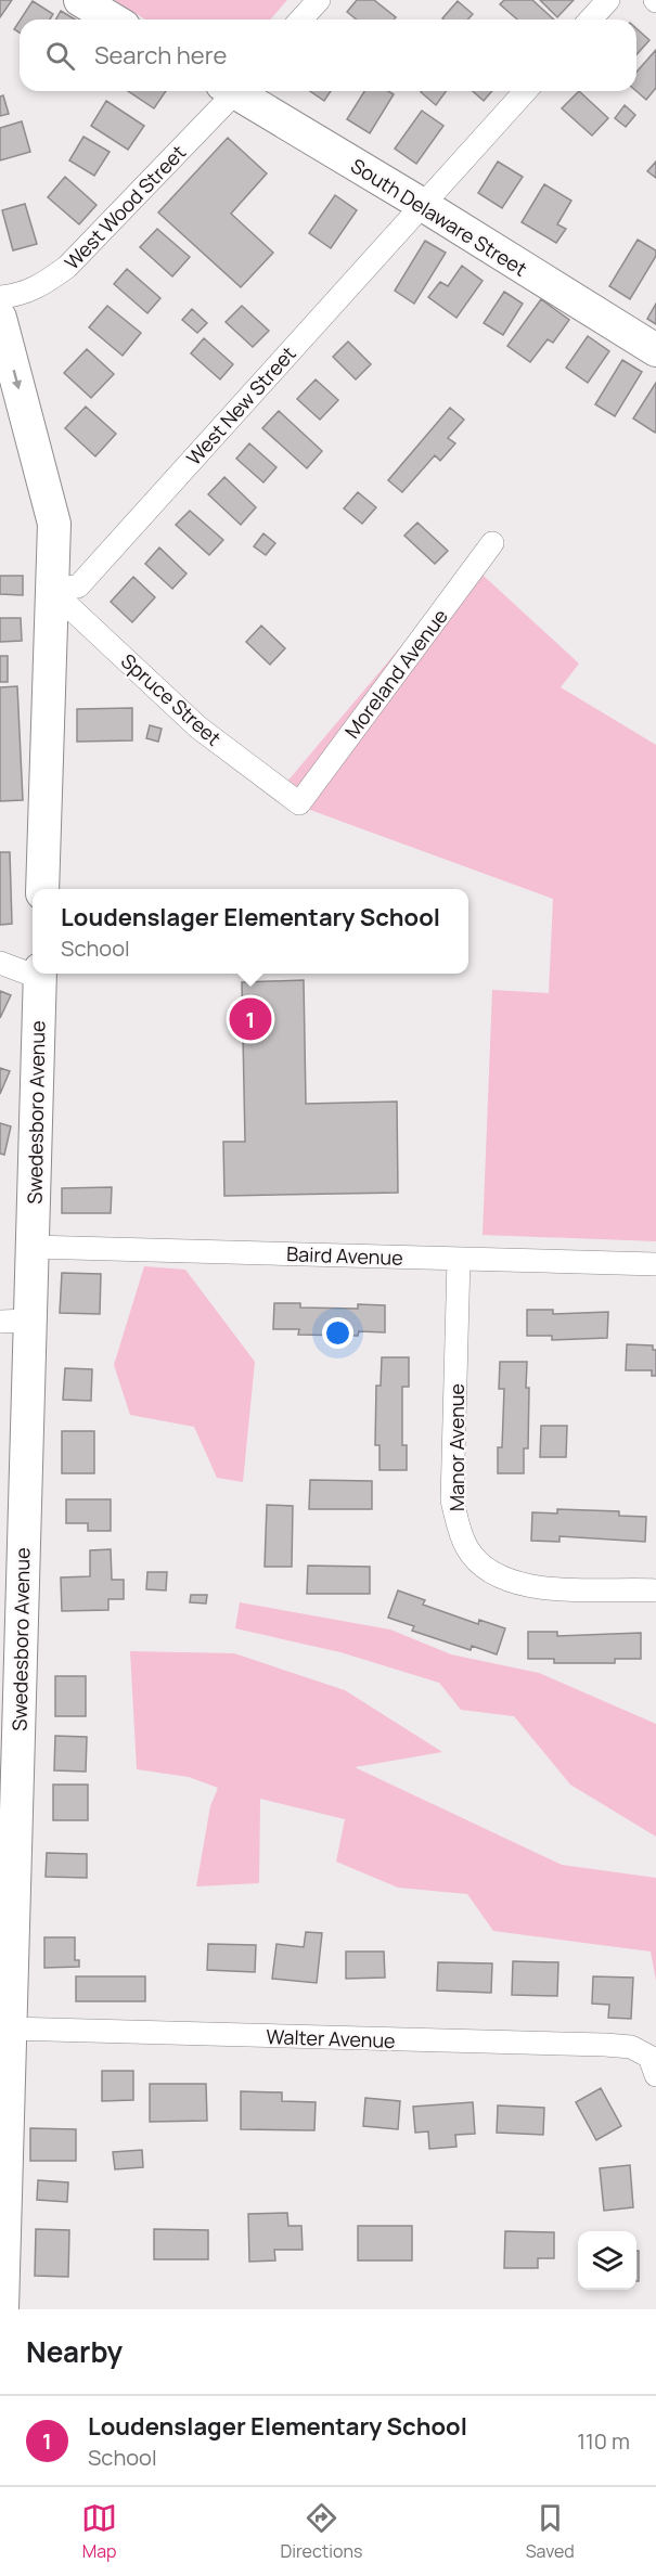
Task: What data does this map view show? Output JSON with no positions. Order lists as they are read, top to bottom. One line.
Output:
{"streets":{"street":["West Wood Street","South Delaware Street","West New Street","Moreland Avenue","Spruce Street","Swedesboro Avenue","Baird Avenue","Manor Avenue","Walter Avenue"]},"crossings":[["South Delaware Street","West New Street"],["West New Street","Spruce Street"],["Moreland Avenue","Spruce Street"],["Swedesboro Avenue","Baird Avenue"],["Swedesboro Avenue","Walter Avenue"],["Baird Avenue","Manor Avenue"]],"page":{"search":"Search here","popup":["Loudenslager Elementary School","School"],"pins":"1","heading":"Nearby","list":[{"mark":"1","name":"Loudenslager Elementary School","note":"School","value":"110 m"}],"nav":["Map","Directions","Saved"]}}
